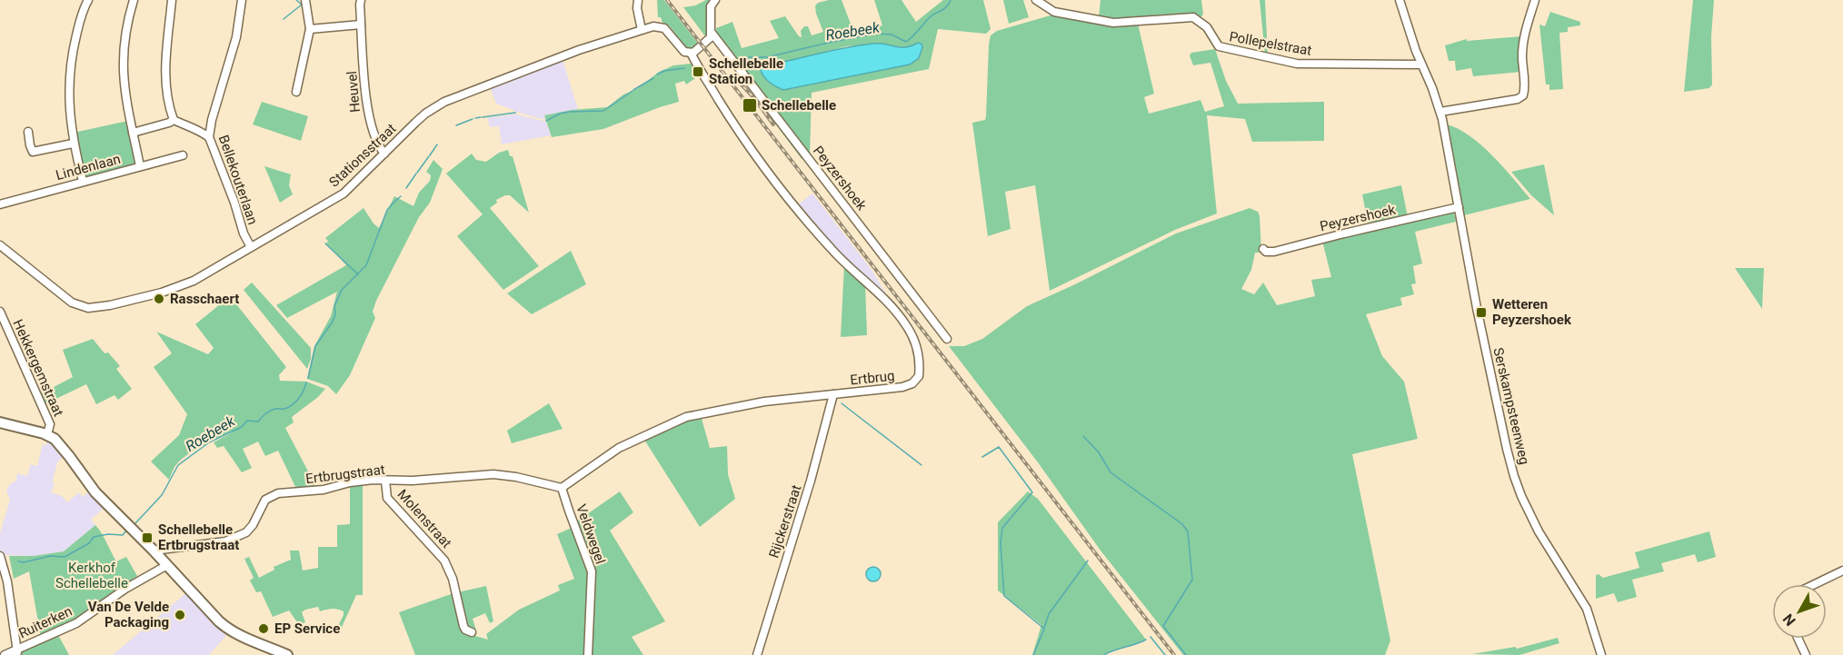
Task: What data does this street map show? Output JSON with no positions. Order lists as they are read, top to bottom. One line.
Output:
{"streets":{"street":["Pollepelstraat","Heuvel","Stationsstraat","Lindenlaan","Peyzershoek","Bellekouterlaan","Hekkergemstraat","Ertbrug","Serskampsteenweg","Ertbrugstraat","Molenstraat","Rijckerstraat","Veldwegel","Ruiterken"]},"crossings":[["Pollepelstraat","Serskampsteenweg"],["Heuvel","Stationsstraat"],["Stationsstraat","Bellekouterlaan"],["Stationsstraat","Ertbrug"],["Peyzershoek","Serskampsteenweg"],["Ertbrug","Ertbrugstraat"],["Ertbrug","Rijckerstraat"],["Ertbrug","Veldwegel"],["Ertbrugstraat","Molenstraat"],["Ertbrugstraat","Veldwegel"]],"water":["Roebeek"],"parks":["Kerkhof Schellebelle"],"places":{"transit":["Schellebelle Station","Schellebelle","Wetteren Peyzershoek","Schellebelle Ertbrugstraat"],"other":["Rasschaert","Van De Velde Packaging","EP Service"]},"north":"bottom left"}
